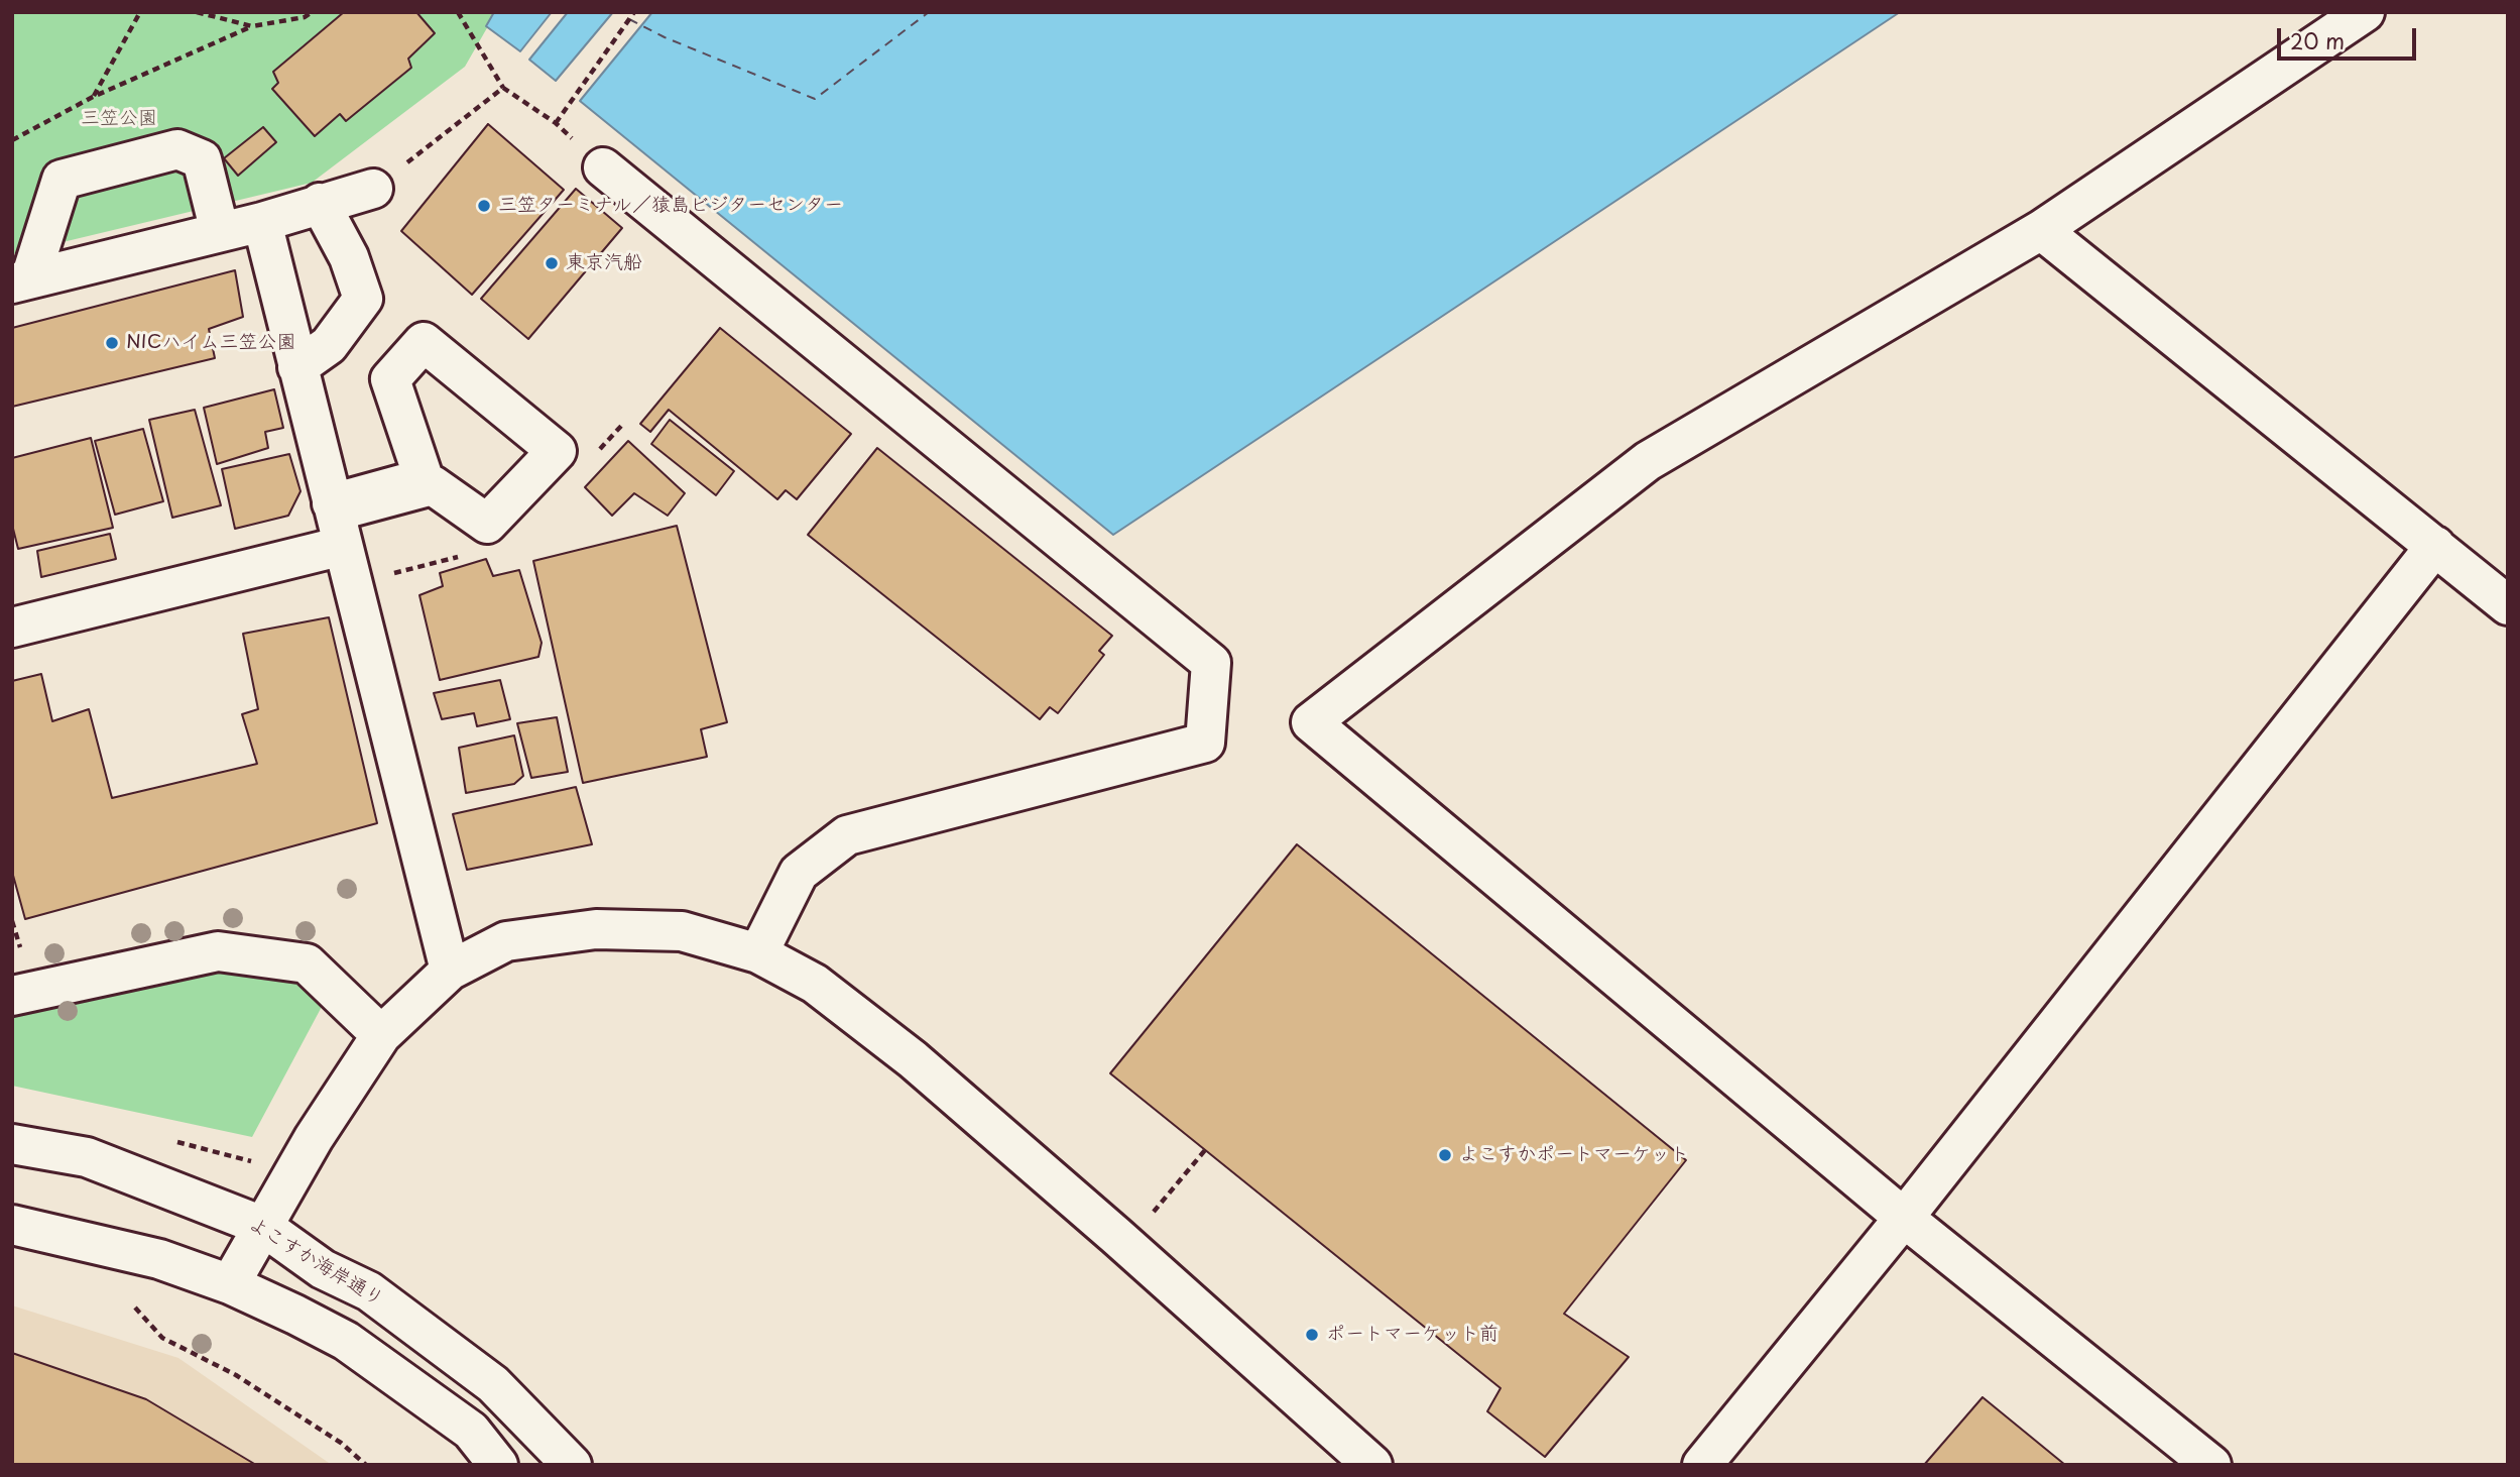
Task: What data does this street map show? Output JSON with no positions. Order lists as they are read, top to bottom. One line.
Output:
{"streets":{"street":["よこすか海岸通り"]},"parks":["三笠公園"],"places":["三笠ターミナル／猿島ビジターセンター","東京汽船","NICハイム三笠公園","よこすかポートマーケット","ポートマーケット前"],"scale_bar":"20 m"}
